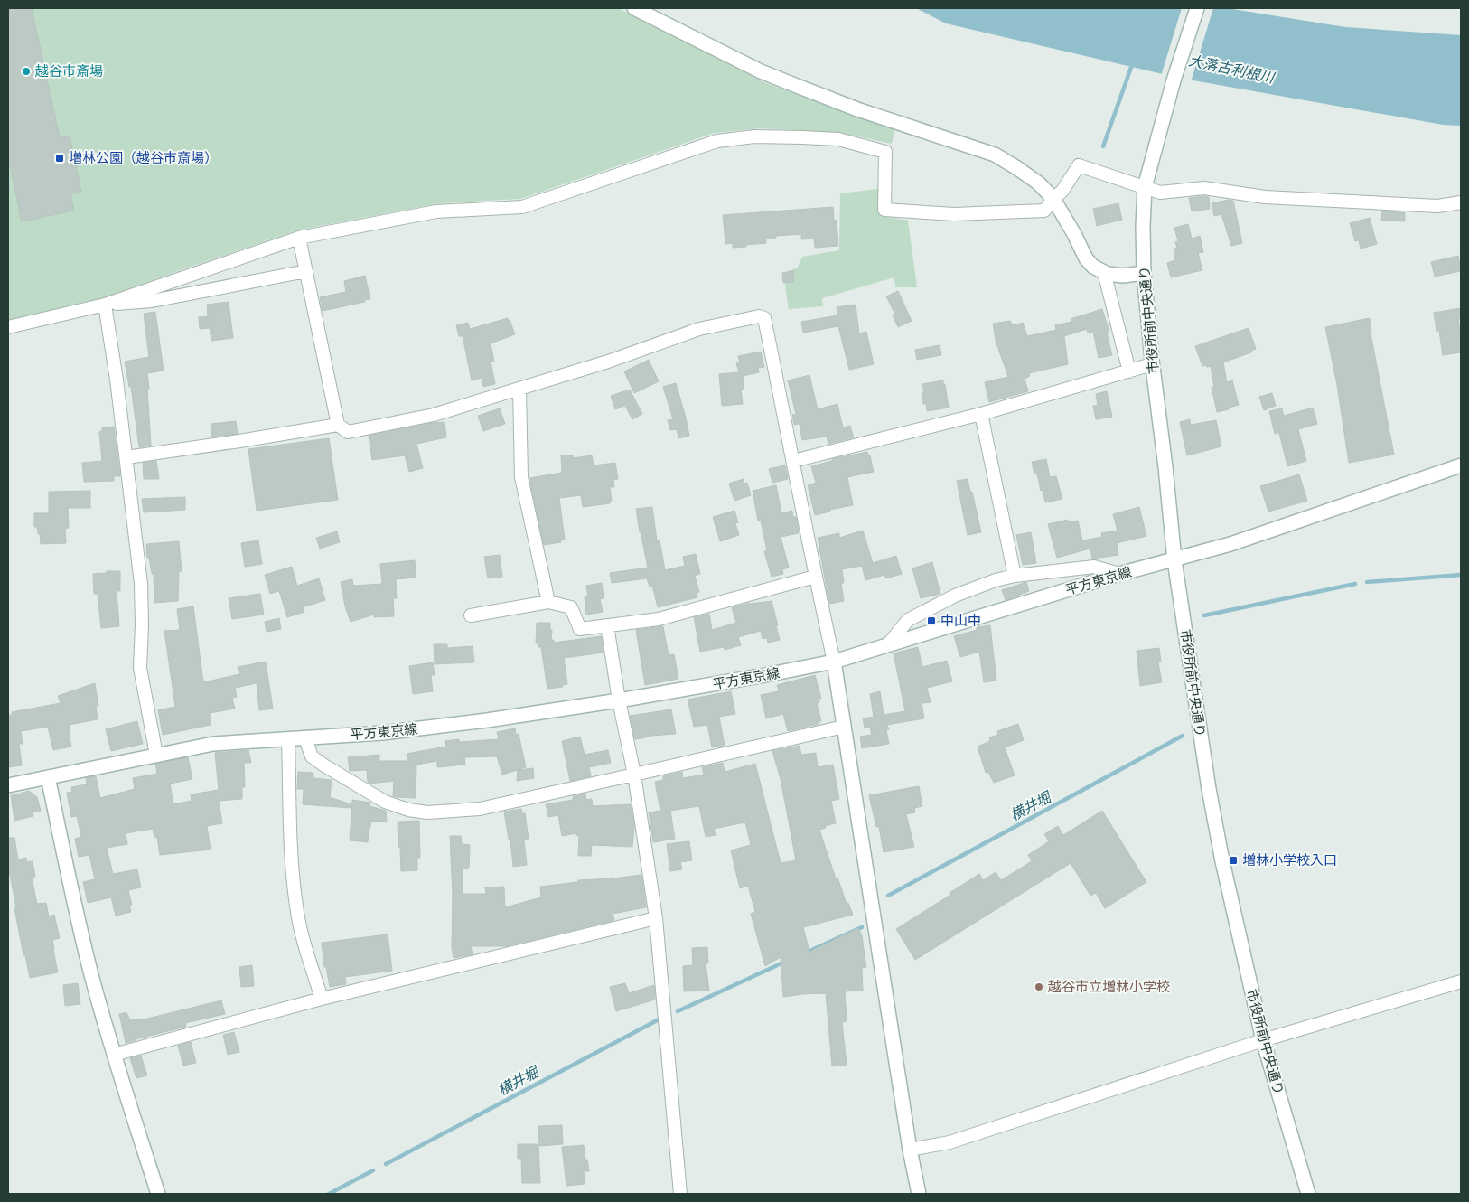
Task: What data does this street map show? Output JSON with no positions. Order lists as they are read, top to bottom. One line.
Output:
{"streets":{"street":["市役所前中央通り","平方東京線"]},"crossings":[["市役所前中央通り","平方東京線"]],"water":["大落古利根川","横井堀"],"places":{"other":["越谷市斎場","越谷市立増林小学校"],"transit":["増林公園（越谷市斎場）","中山中","増林小学校入口"]}}
